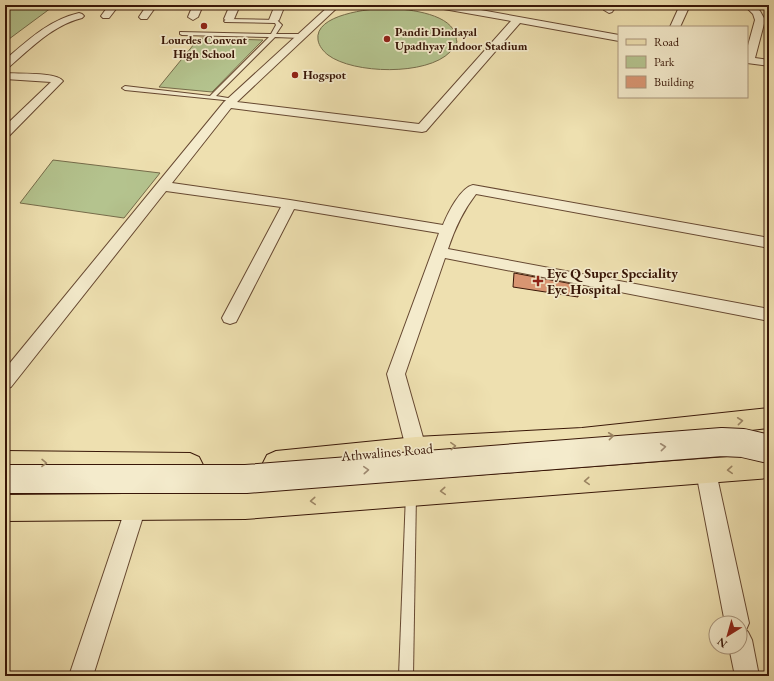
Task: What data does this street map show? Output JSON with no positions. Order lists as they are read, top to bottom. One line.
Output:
{"streets":{"main road":["Athwalines Road"]},"places":{"other":["Lourdes Convent High School","Pandit Dindayal Upadhyay Indoor Stadium","Hogspot"],"health":["Eye Q Super Speciality Eye Hospital"]},"legend":["Road","Park","Building"],"north":"bottom left"}
